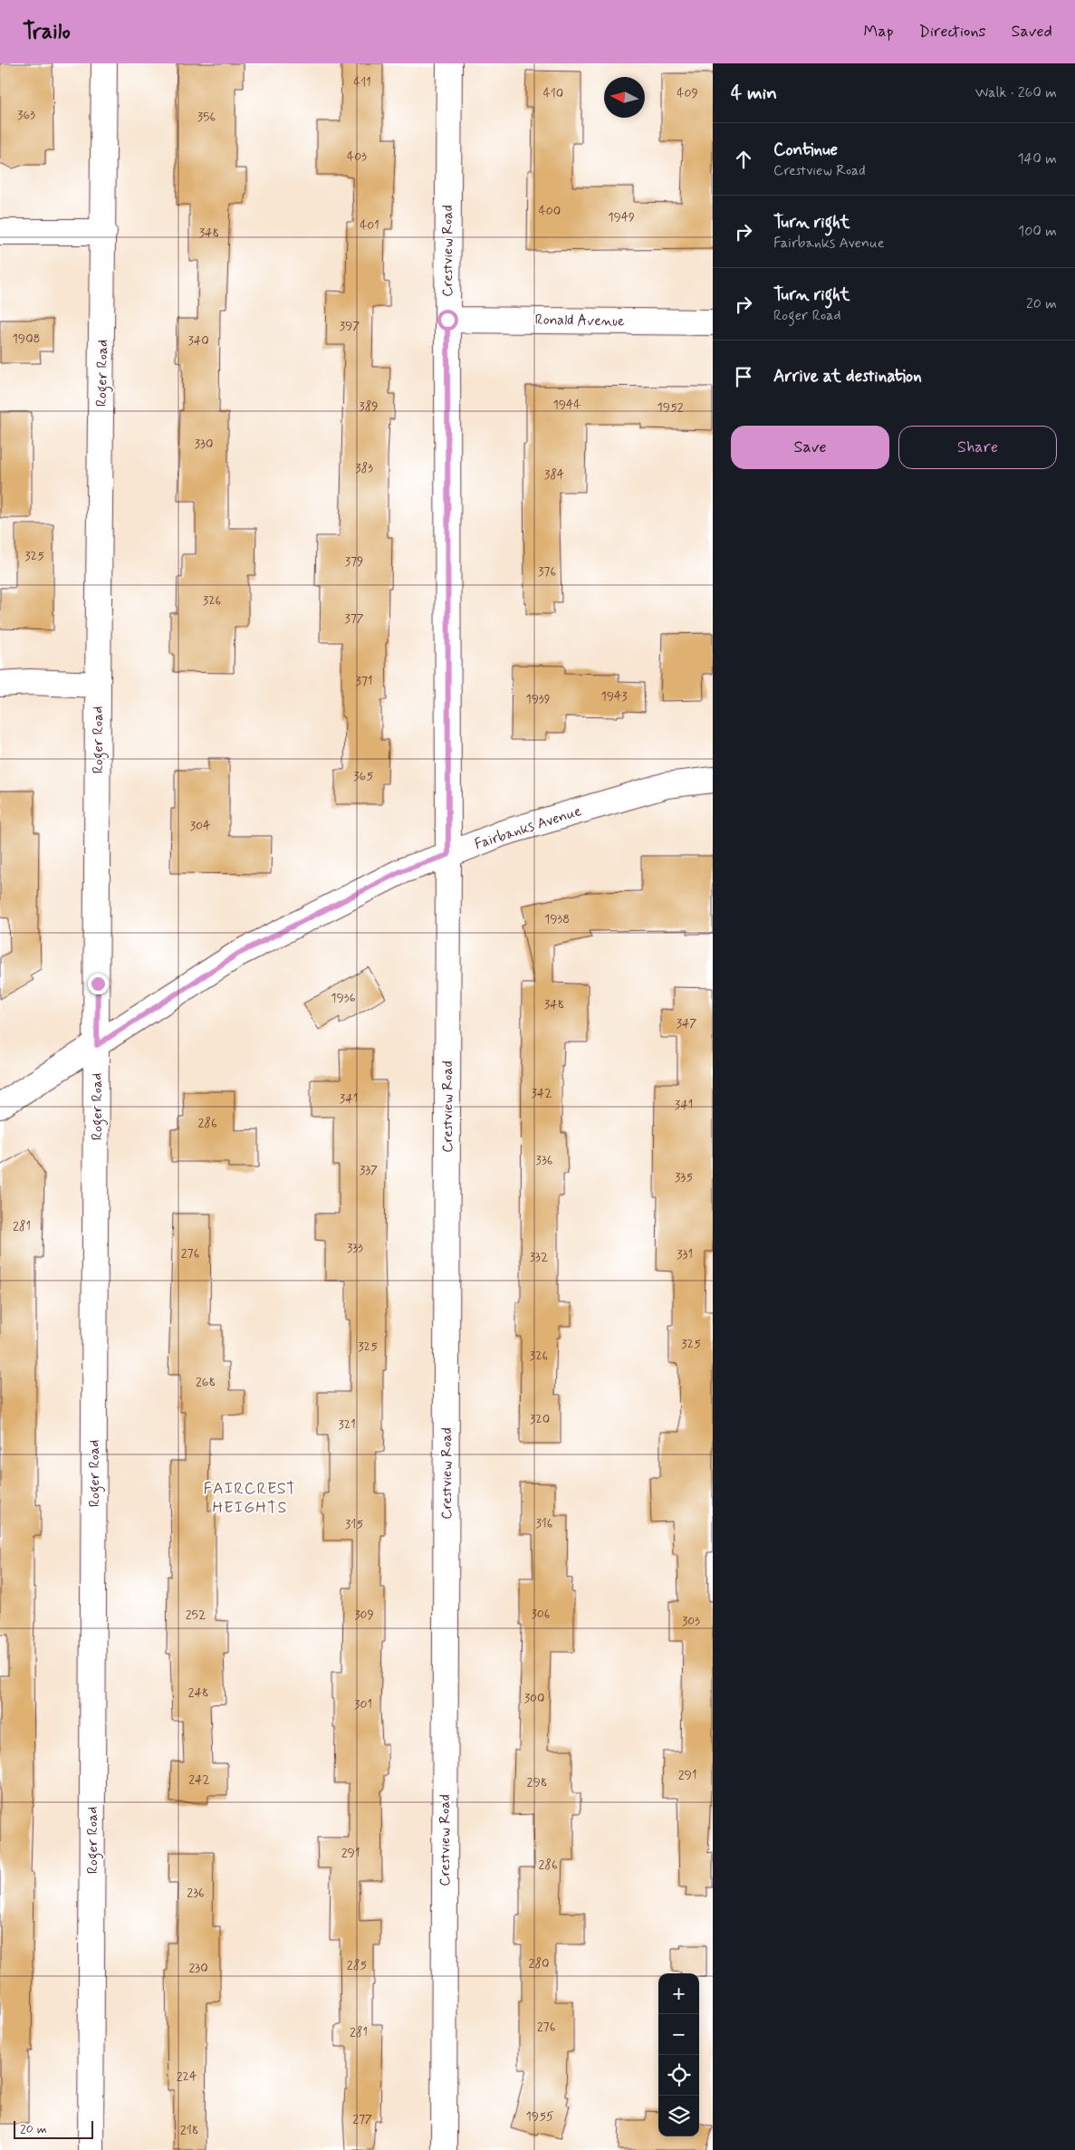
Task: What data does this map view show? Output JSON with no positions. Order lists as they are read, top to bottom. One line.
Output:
{"streets":{"street":["Crestview Road","Ronald Avenue","Roger Road","Fairbanks Avenue"]},"crossings":[["Crestview Road","Ronald Avenue"],["Crestview Road","Fairbanks Avenue"],["Roger Road","Fairbanks Avenue"]],"districts":["FAIRCREST HEIGHTS"],"house_numbers":["411","410","409","363","356","403","400","1949","401","348","397","1908","340","1944","389","1952","330","383","384","325","379","376","326","377","371","1943","1939","365","304","1938","1936","348","347","342","341","341","286","336","337","335","281","333","276","331","332","325","325","326","268","320","321","316","315","306","252","309","303","248","300","301","291","242","298","291","286","236","280","285","230","276","281","224","1955","277","218"],"scale_bar":"20 m","north":"left","page":{"header":"Trailo","nav":["Map","Directions","Saved"],"heading":["4 min","Walk · 260 m"],"list":[["Continue","Crestview Road","140 m"],["Turn right","Fairbanks Avenue","100 m"],["Turn right","Roger Road","20 m"],"Arrive at destination"],"buttons":["Save","Share"],"map_buttons":["+","−"],"scale":"20 m"}}
